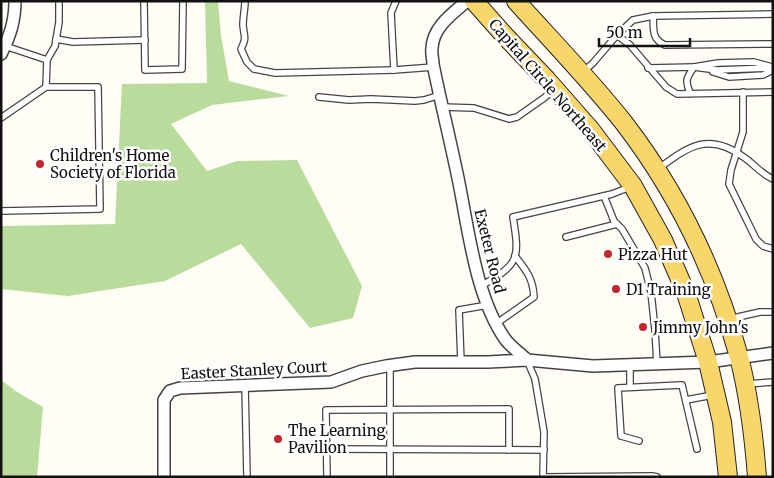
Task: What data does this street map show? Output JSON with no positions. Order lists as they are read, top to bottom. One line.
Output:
{"streets":{"main road":["Capital Circle Northeast"],"street":["Exeter Road","Easter Stanley Court"]},"crossings":[["Exeter Road","Easter Stanley Court"]],"places":["Children's Home Society of Florida","Pizza Hut","D1 Training","Jimmy John's","The Learning Pavilion"],"scale_bar":"50 m"}
